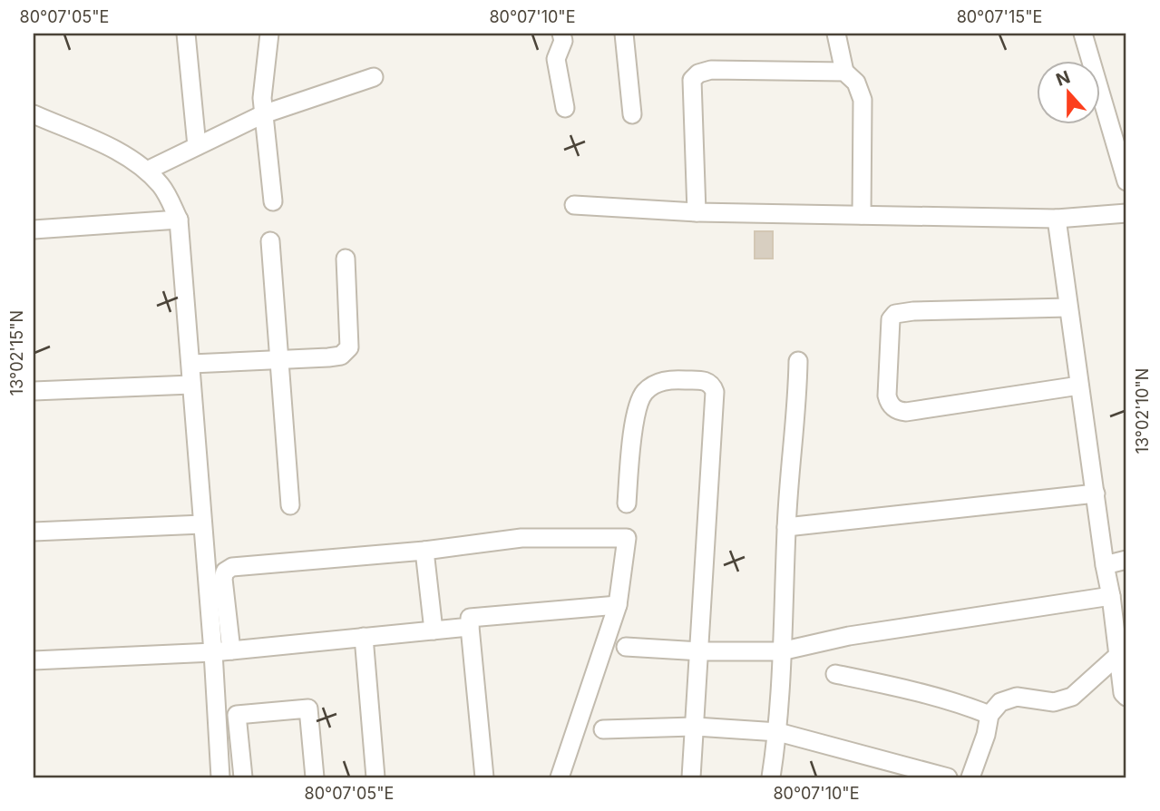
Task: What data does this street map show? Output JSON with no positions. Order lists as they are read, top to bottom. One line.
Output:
{"north":"top","coordinates":["80°07'05\"E","80°07'10\"E","80°07'15\"E","13°02'15\"N","13°02'10\"N"]}
